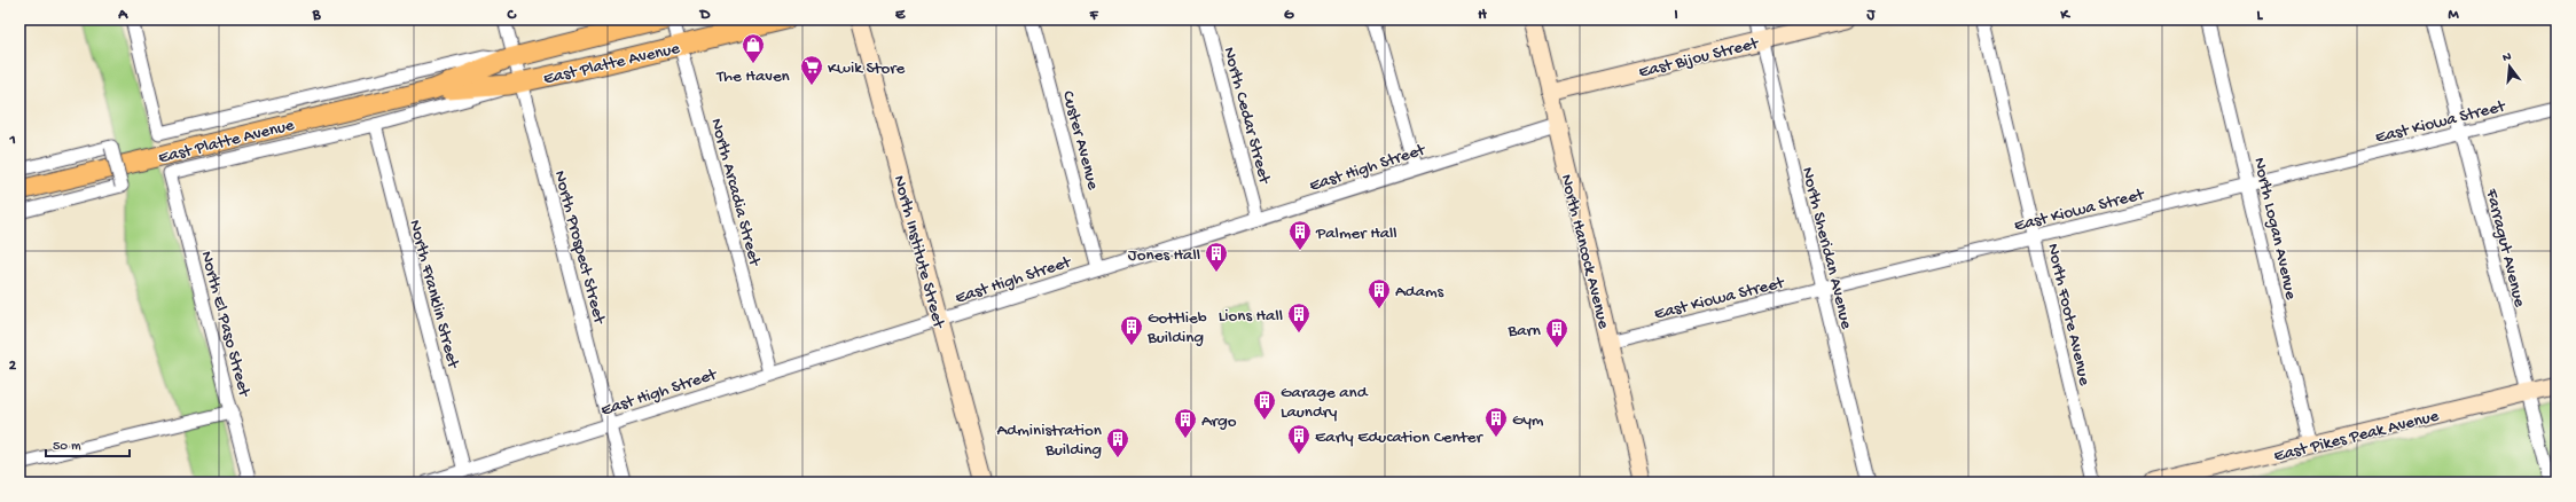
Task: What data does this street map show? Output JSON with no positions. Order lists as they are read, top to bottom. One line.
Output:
{"streets":{"main road":["East Bijou Street","East Platte Avenue","North Institute Street","North Hancock Avenue","East Pikes Peak Avenue"],"street":["North Cedar Street","East Kiowa Street","Custer Avenue","East High Street","North Arcadia Street","North Logan Avenue","North Prospect Street","North Sheridan Avenue","Farragut Avenue","North Franklin Street","North Foote Avenue","North El Paso Street"]},"crossings":[["East Bijou Street","North Sheridan Avenue"],["East Bijou Street","North Hancock Avenue"],["East Platte Avenue","North Arcadia Street"],["East Platte Avenue","North Prospect Street"],["North Cedar Street","East High Street"],["East Kiowa Street","North Logan Avenue"],["East Kiowa Street","North Sheridan Avenue"],["East Kiowa Street","Farragut Avenue"],["East Kiowa Street","North Hancock Avenue"],["East Kiowa Street","North Foote Avenue"],["Custer Avenue","East High Street"],["East High Street","North Arcadia Street"],["East High Street","North Prospect Street"],["East High Street","North Institute Street"],["East High Street","North Hancock Avenue"],["East High Street","North Franklin Street"],["North Logan Avenue","East Pikes Peak Avenue"],["Farragut Avenue","East Pikes Peak Avenue"],["North Franklin Street","North El Paso Street"]],"places":{"shop":["The Haven"],"supermarket":["Kwik Store"],"building":["Palmer Hall","Jones Hall","Adams","Lions Hall","Gottlieb Building","Barn","Garage and Laundry","Gym","Argo","Early Education Center","Administration Building"]},"scale_bar":"50 m","north":"top","grid":{"columns":["A","B","C","D","E","F","G","H","I","J","K","L","M"],"rows":["1","2"]}}
